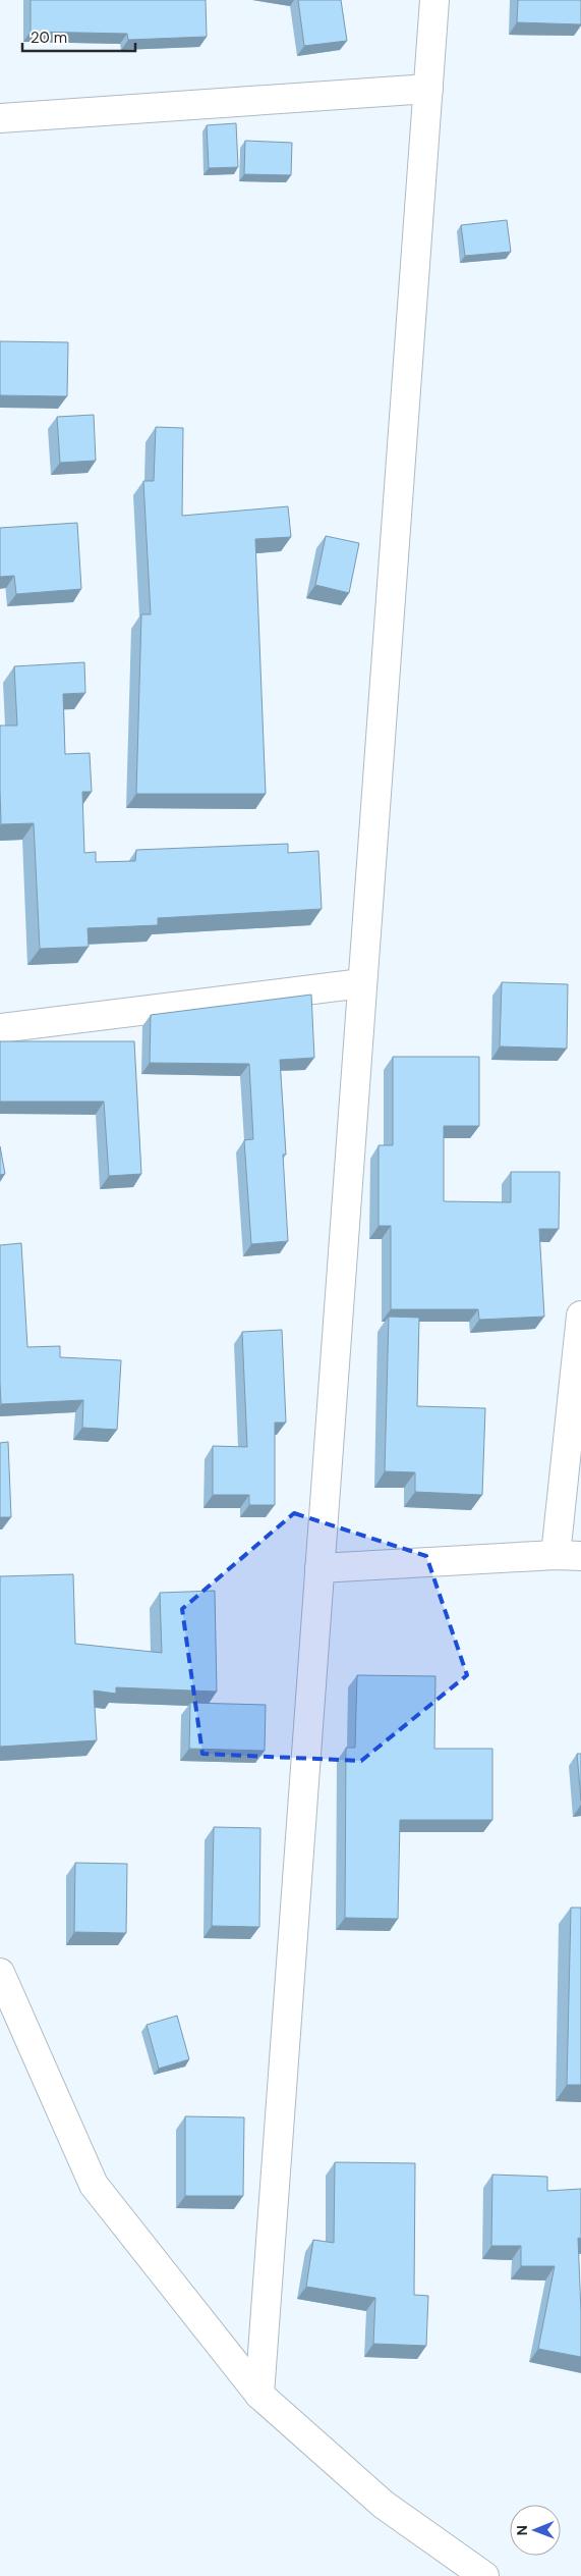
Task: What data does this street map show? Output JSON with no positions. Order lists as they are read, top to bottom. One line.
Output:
{"scale_bar":"20 m","north":"left"}
